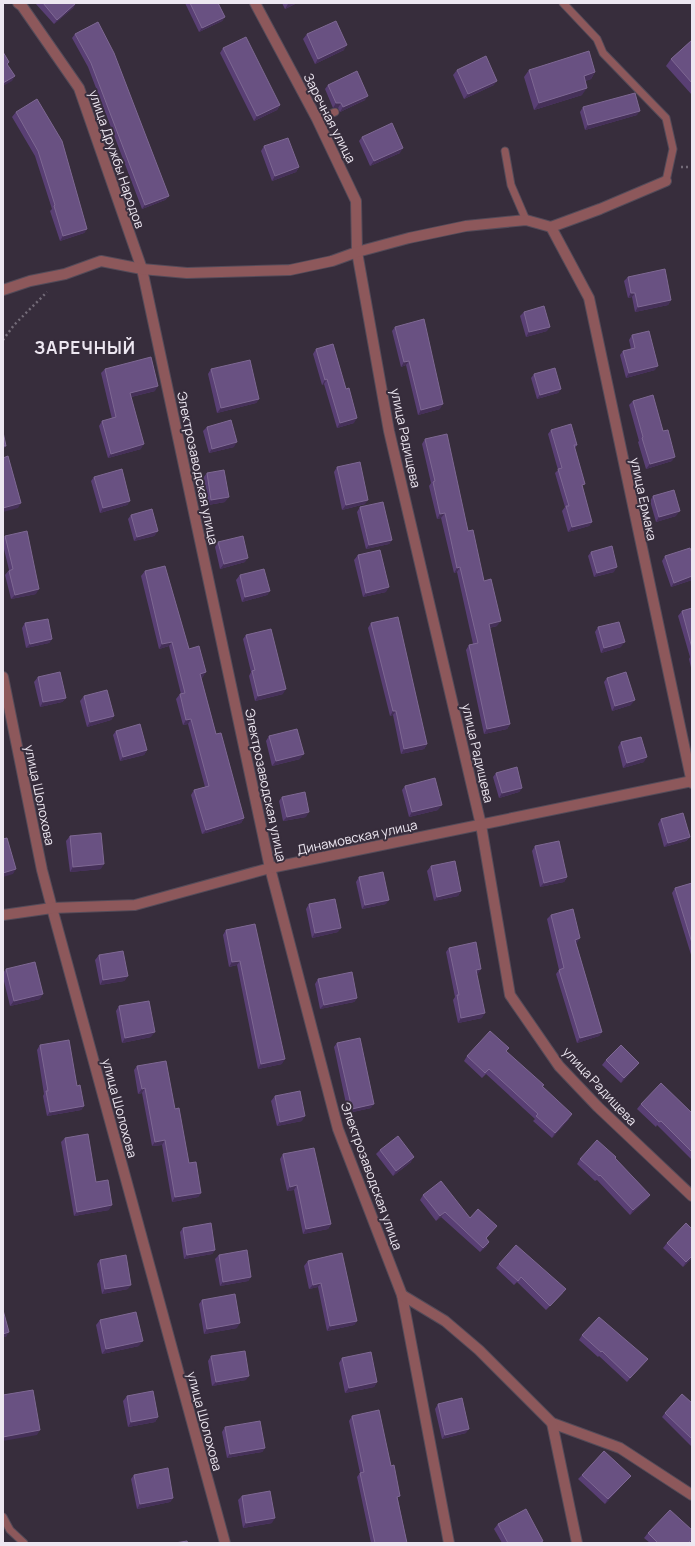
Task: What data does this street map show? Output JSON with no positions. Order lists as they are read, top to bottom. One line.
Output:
{"streets":{"street":["Заречная улица","улица Дружбы Народов","улица Радищева","Электрозаводская улица","улица Ермака","улица Шолохова","Динамовская улица"]},"crossings":[["Заречная улица","улица Радищева"],["улица Дружбы Народов","Электрозаводская улица"],["улица Радищева","Динамовская улица"],["Электрозаводская улица","Динамовская улица"],["улица Ермака","Динамовская улица"],["улица Шолохова","Динамовская улица"]],"districts":["ЗАРЕЧНЫЙ"]}
